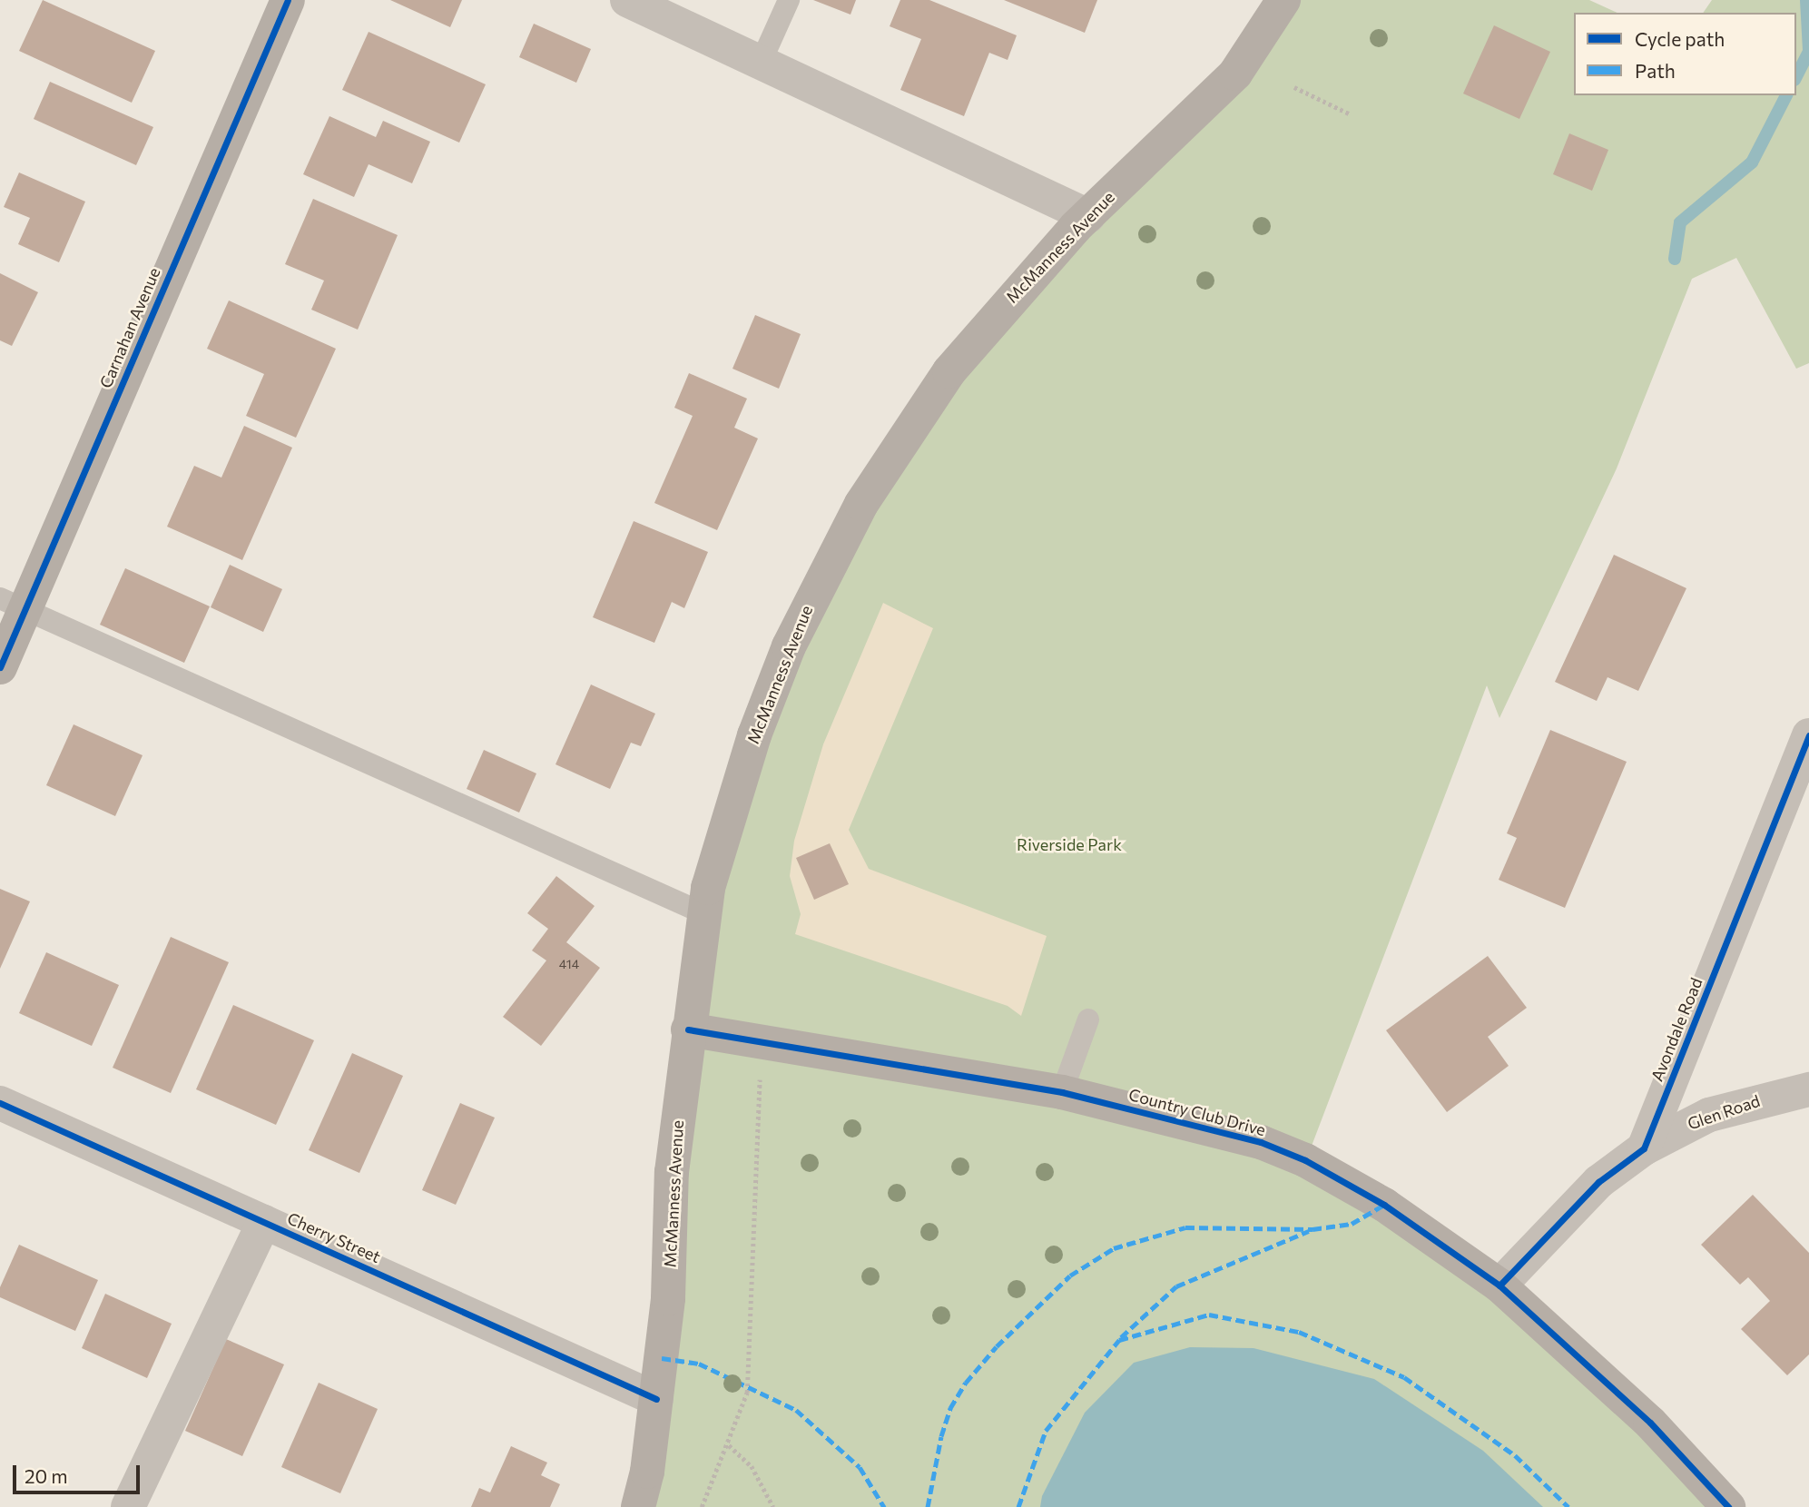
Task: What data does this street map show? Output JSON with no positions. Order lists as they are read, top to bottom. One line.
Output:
{"streets":{"street":["McManness Avenue","Carnahan Avenue","Avondale Road","Country Club Drive","Glen Road","Cherry Street"]},"crossings":[["McManness Avenue","Country Club Drive"],["McManness Avenue","Cherry Street"],["Avondale Road","Glen Road"]],"parks":["Riverside Park"],"house_numbers":["414"],"legend":["Cycle path","Path"],"scale_bar":"20 m"}
